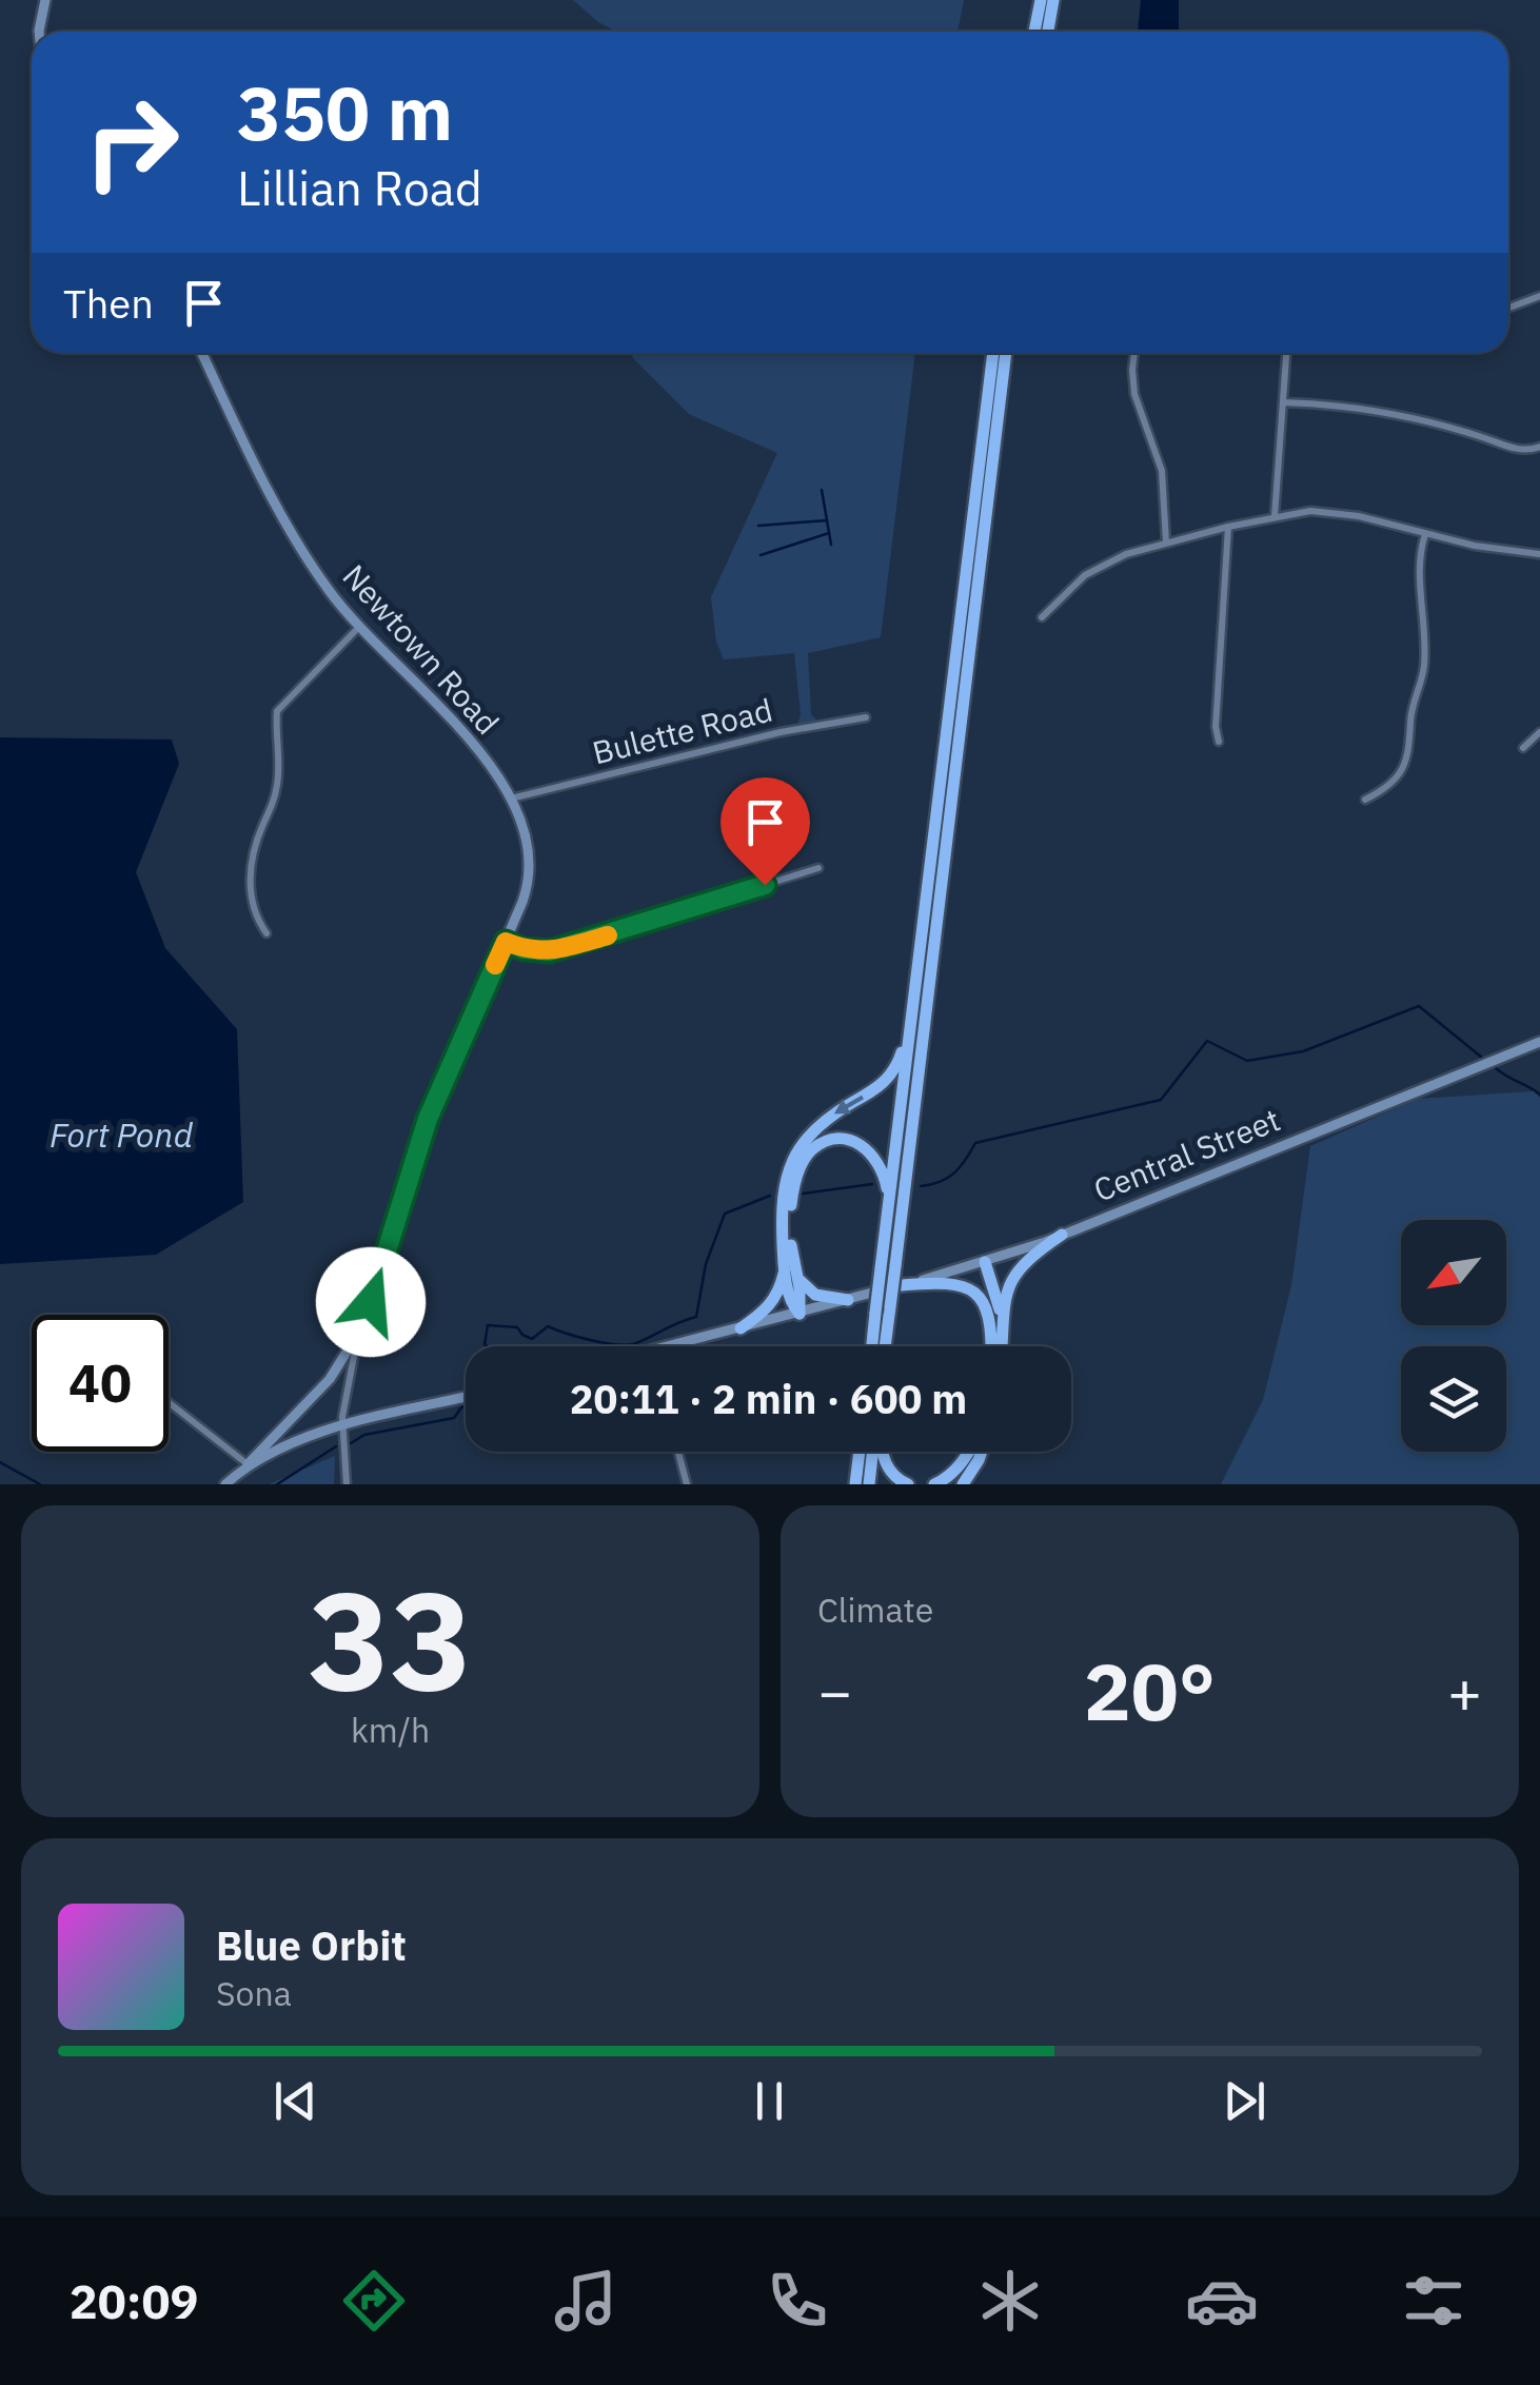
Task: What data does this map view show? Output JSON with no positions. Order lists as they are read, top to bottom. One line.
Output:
{"streets":{"street":["Newtown Road","Bulette Road","Central Street"]},"crossings":[["Newtown Road","Bulette Road"]],"water":["Fort Pond"],"north":"bottom left","page":{"turn":["350 m","Lillian Road"],"then":"Then","limit":"40","trip":"20:11 · 2 min · 600 m","tile":[["33","km/h"],"Climate"],"heat":["−","20°","+"],"song":["Blue Orbit","Sona"],"tabs":"20:09"}}
